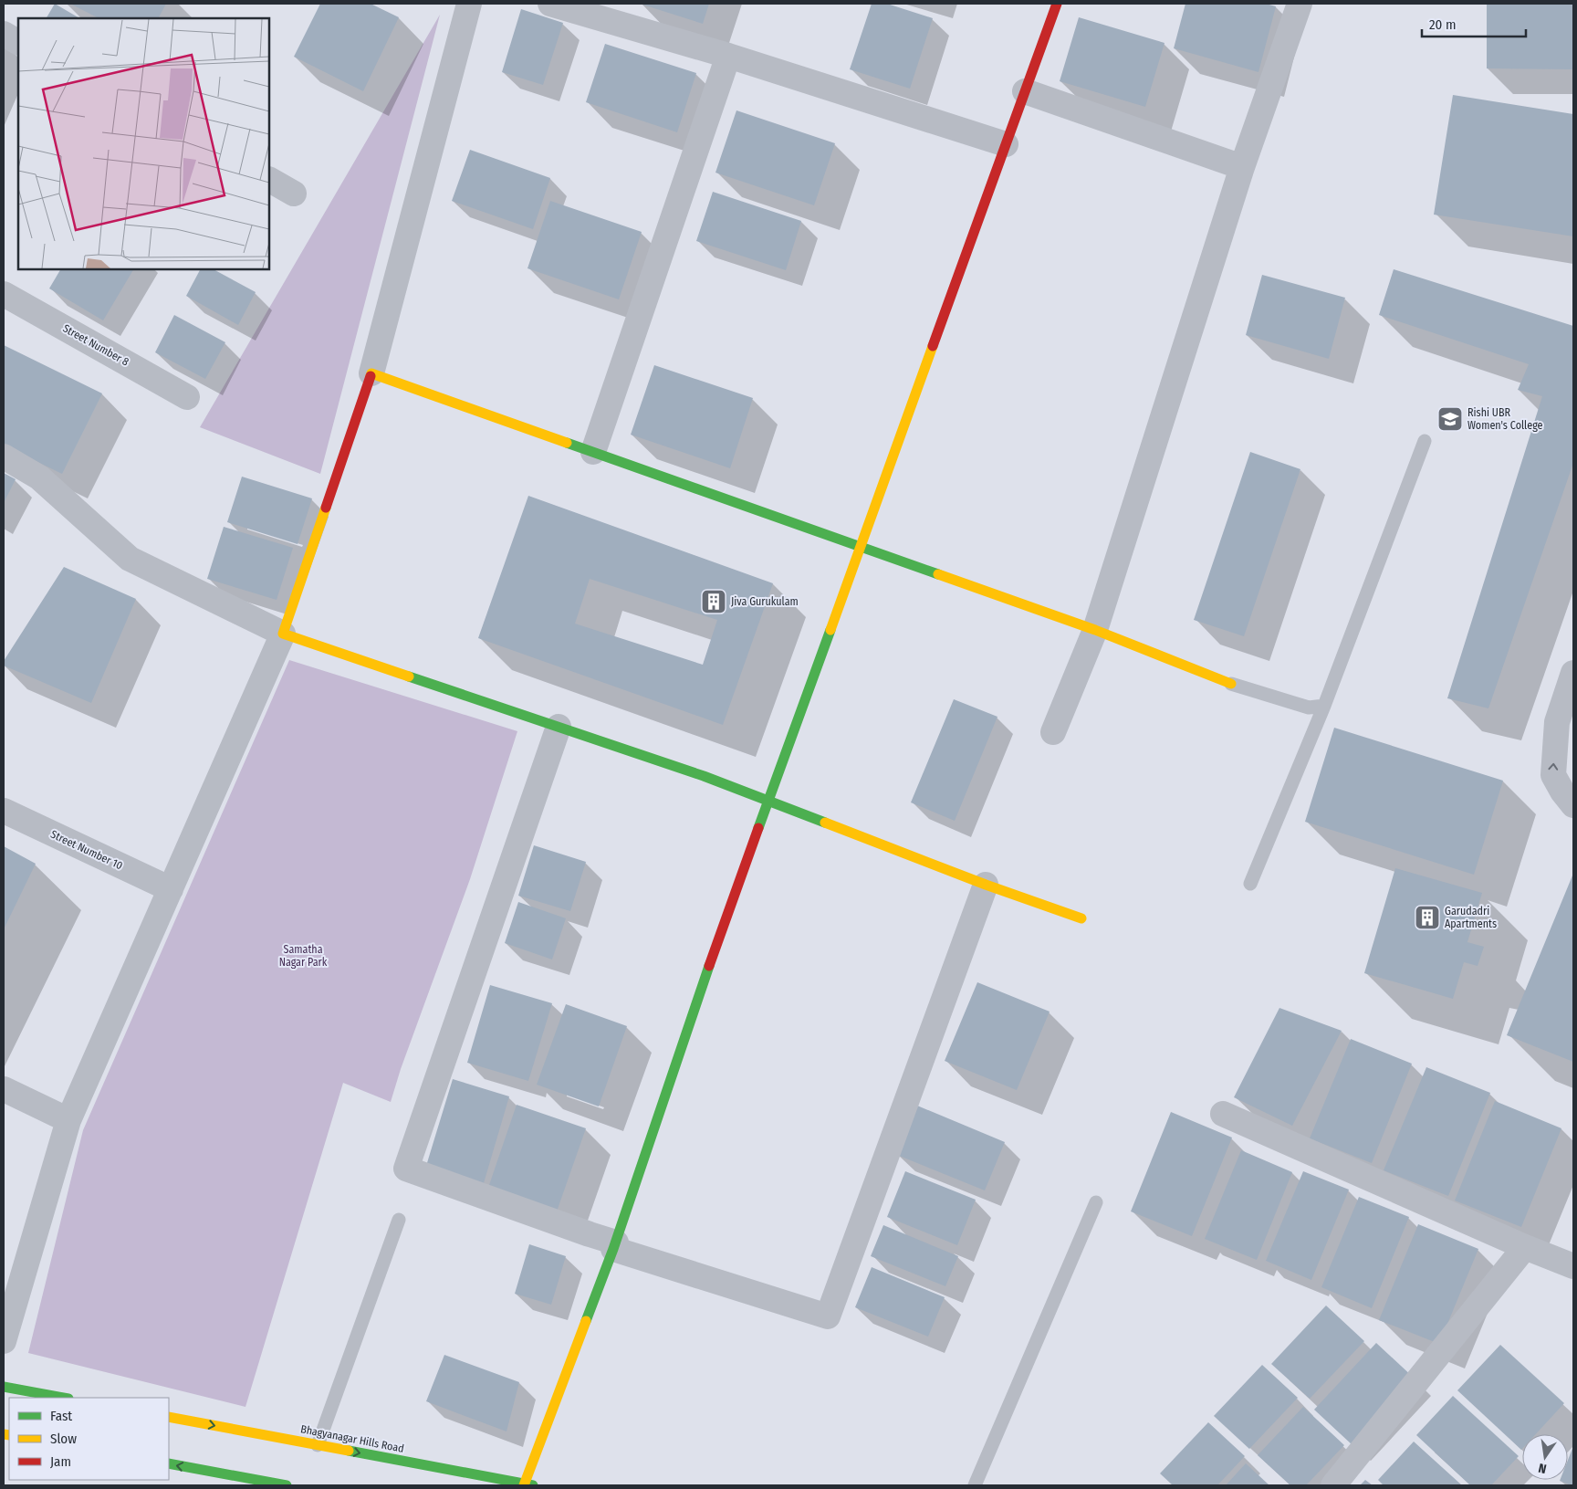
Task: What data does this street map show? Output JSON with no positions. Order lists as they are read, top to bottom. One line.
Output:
{"streets":{"street":["Street Number 8","Street Number 10","Bhagyanagar Hills Road"]},"parks":["Samatha Nagar Park"],"places":{"school or university":["Rishi UBR Women's College"],"building":["Jiva Gurukulam","Garudadri Apartments"]},"legend":["Fast","Slow","Jam"],"scale_bar":"20 m","north":"bottom"}
